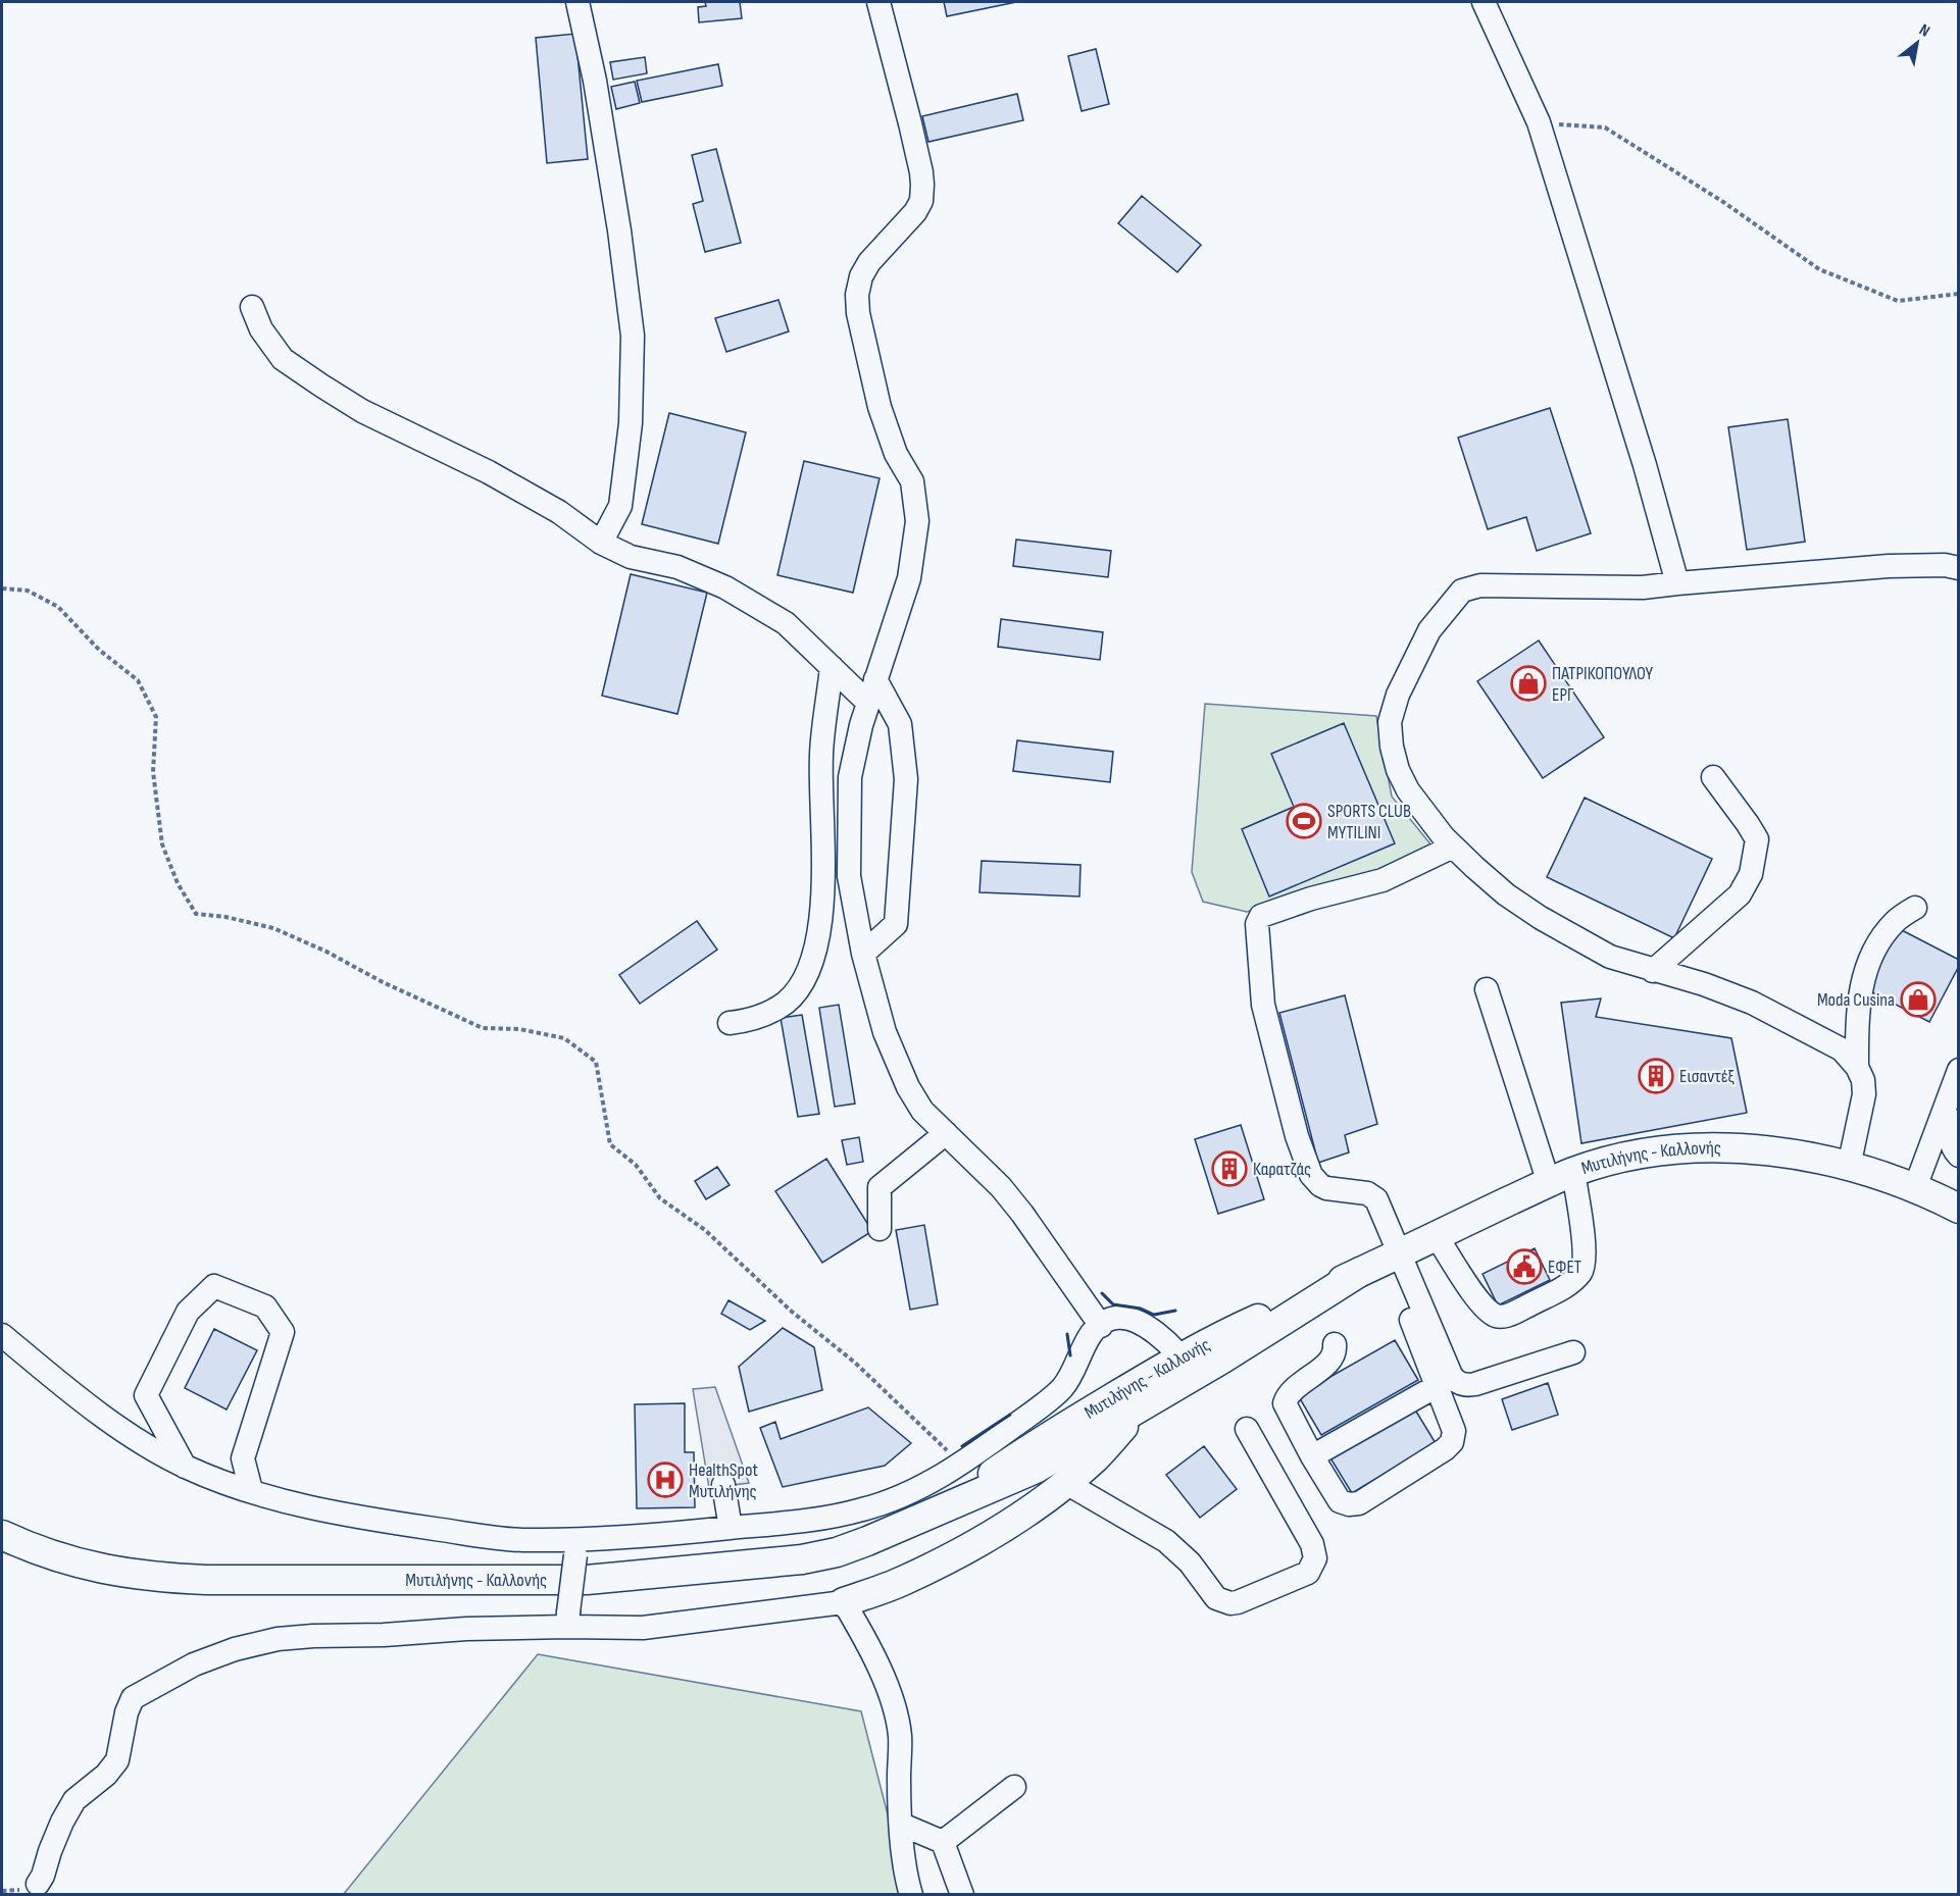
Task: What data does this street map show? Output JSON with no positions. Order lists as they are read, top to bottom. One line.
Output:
{"streets":{"main road":["Μυτιλήνης - Καλλονής"]},"places":{"shop":["ΠΑΤΡΙΚΟΠΟΥΛΟΥ ΕΡΓ","Moda Cusina"],"sports":["SPORTS CLUB MYTILINI"],"building":["Εισαντέξ","Καρατζάς"],"public building":["ΕΦΕΤ"],"hospital":["HealthSpot Μυτιλήνης"]},"north":"top right"}
